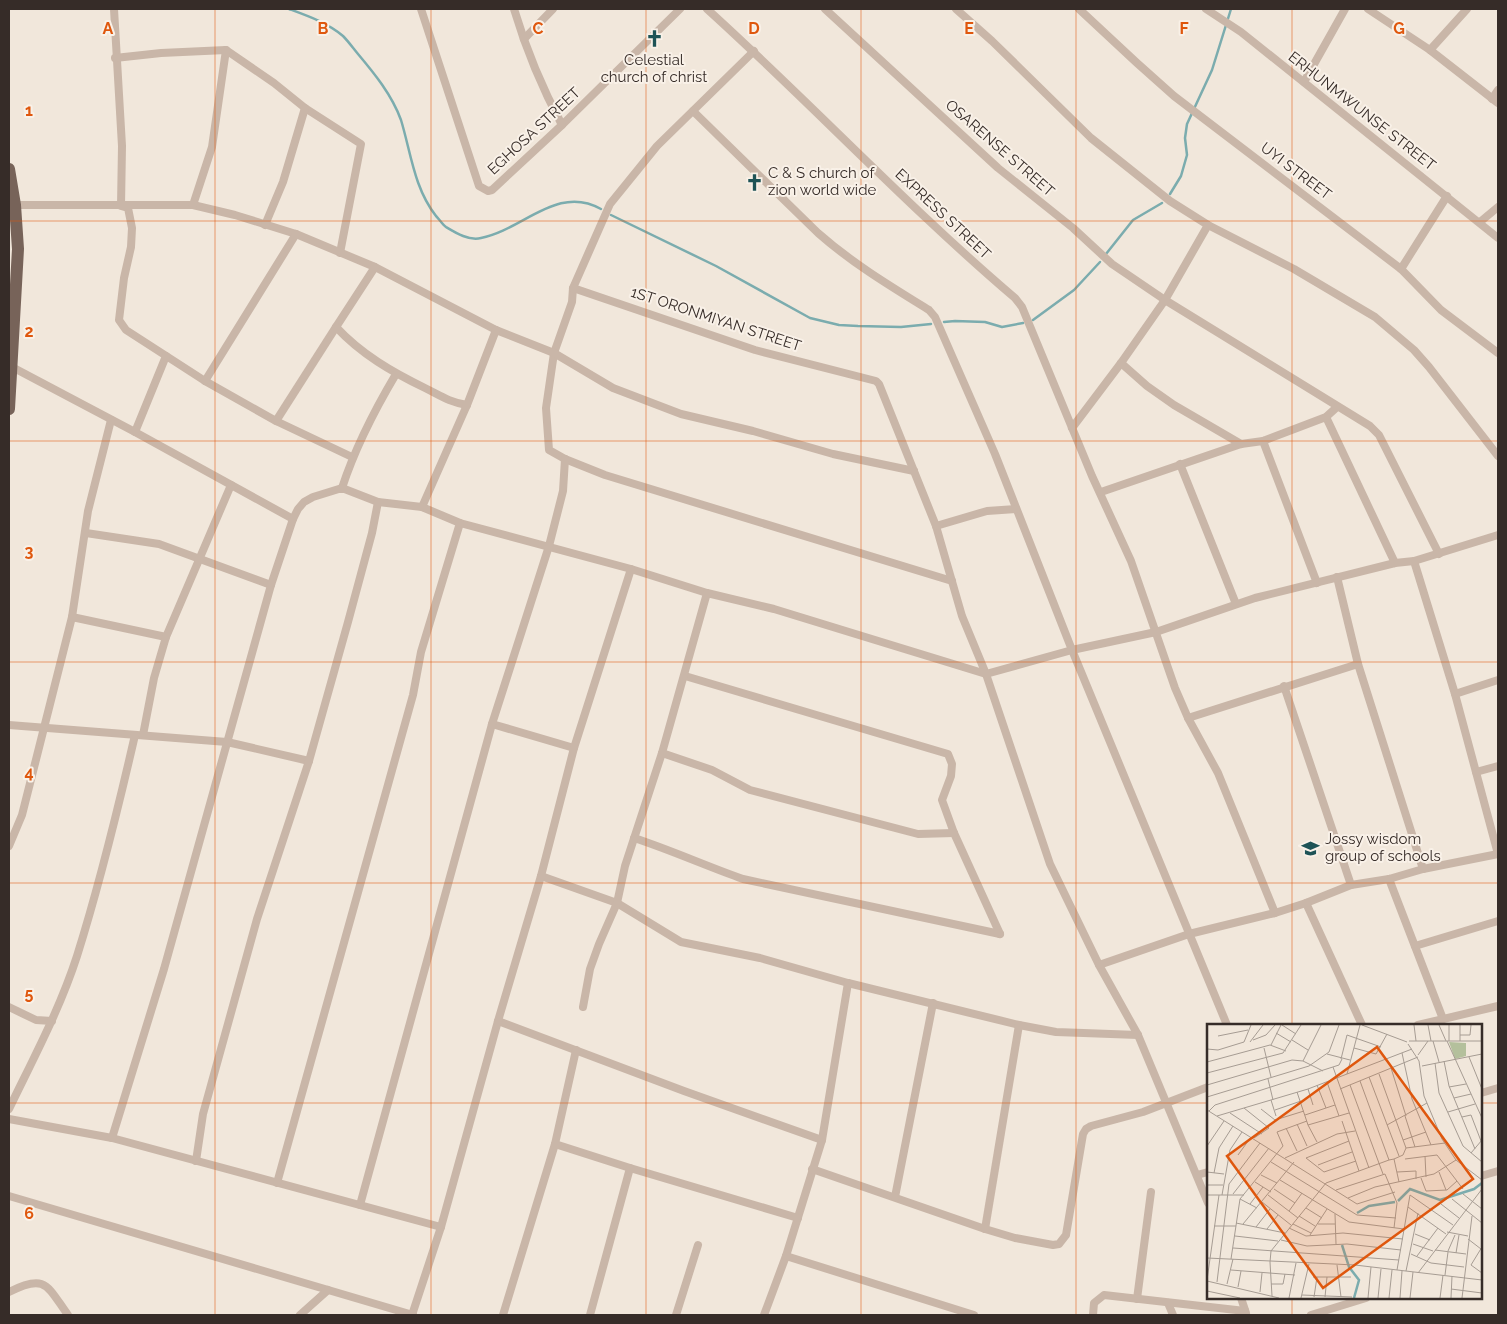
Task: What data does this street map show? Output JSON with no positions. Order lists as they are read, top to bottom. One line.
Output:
{"streets":{"street":["ERHUNMWUNSE STREET","EGHOSA STREET","OSARENSE STREET","UYI STREET","EXPRESS STREET","1ST ORONMIYAN STREET"]},"places":{"church":["Celestial church of christ","C & S church of zion world wide"],"school or university":["Jossy wisdom group of schools"]},"grid":{"columns":["A","B","C","D","E","F","G"],"rows":["1","2","3","4","5","6"]}}
